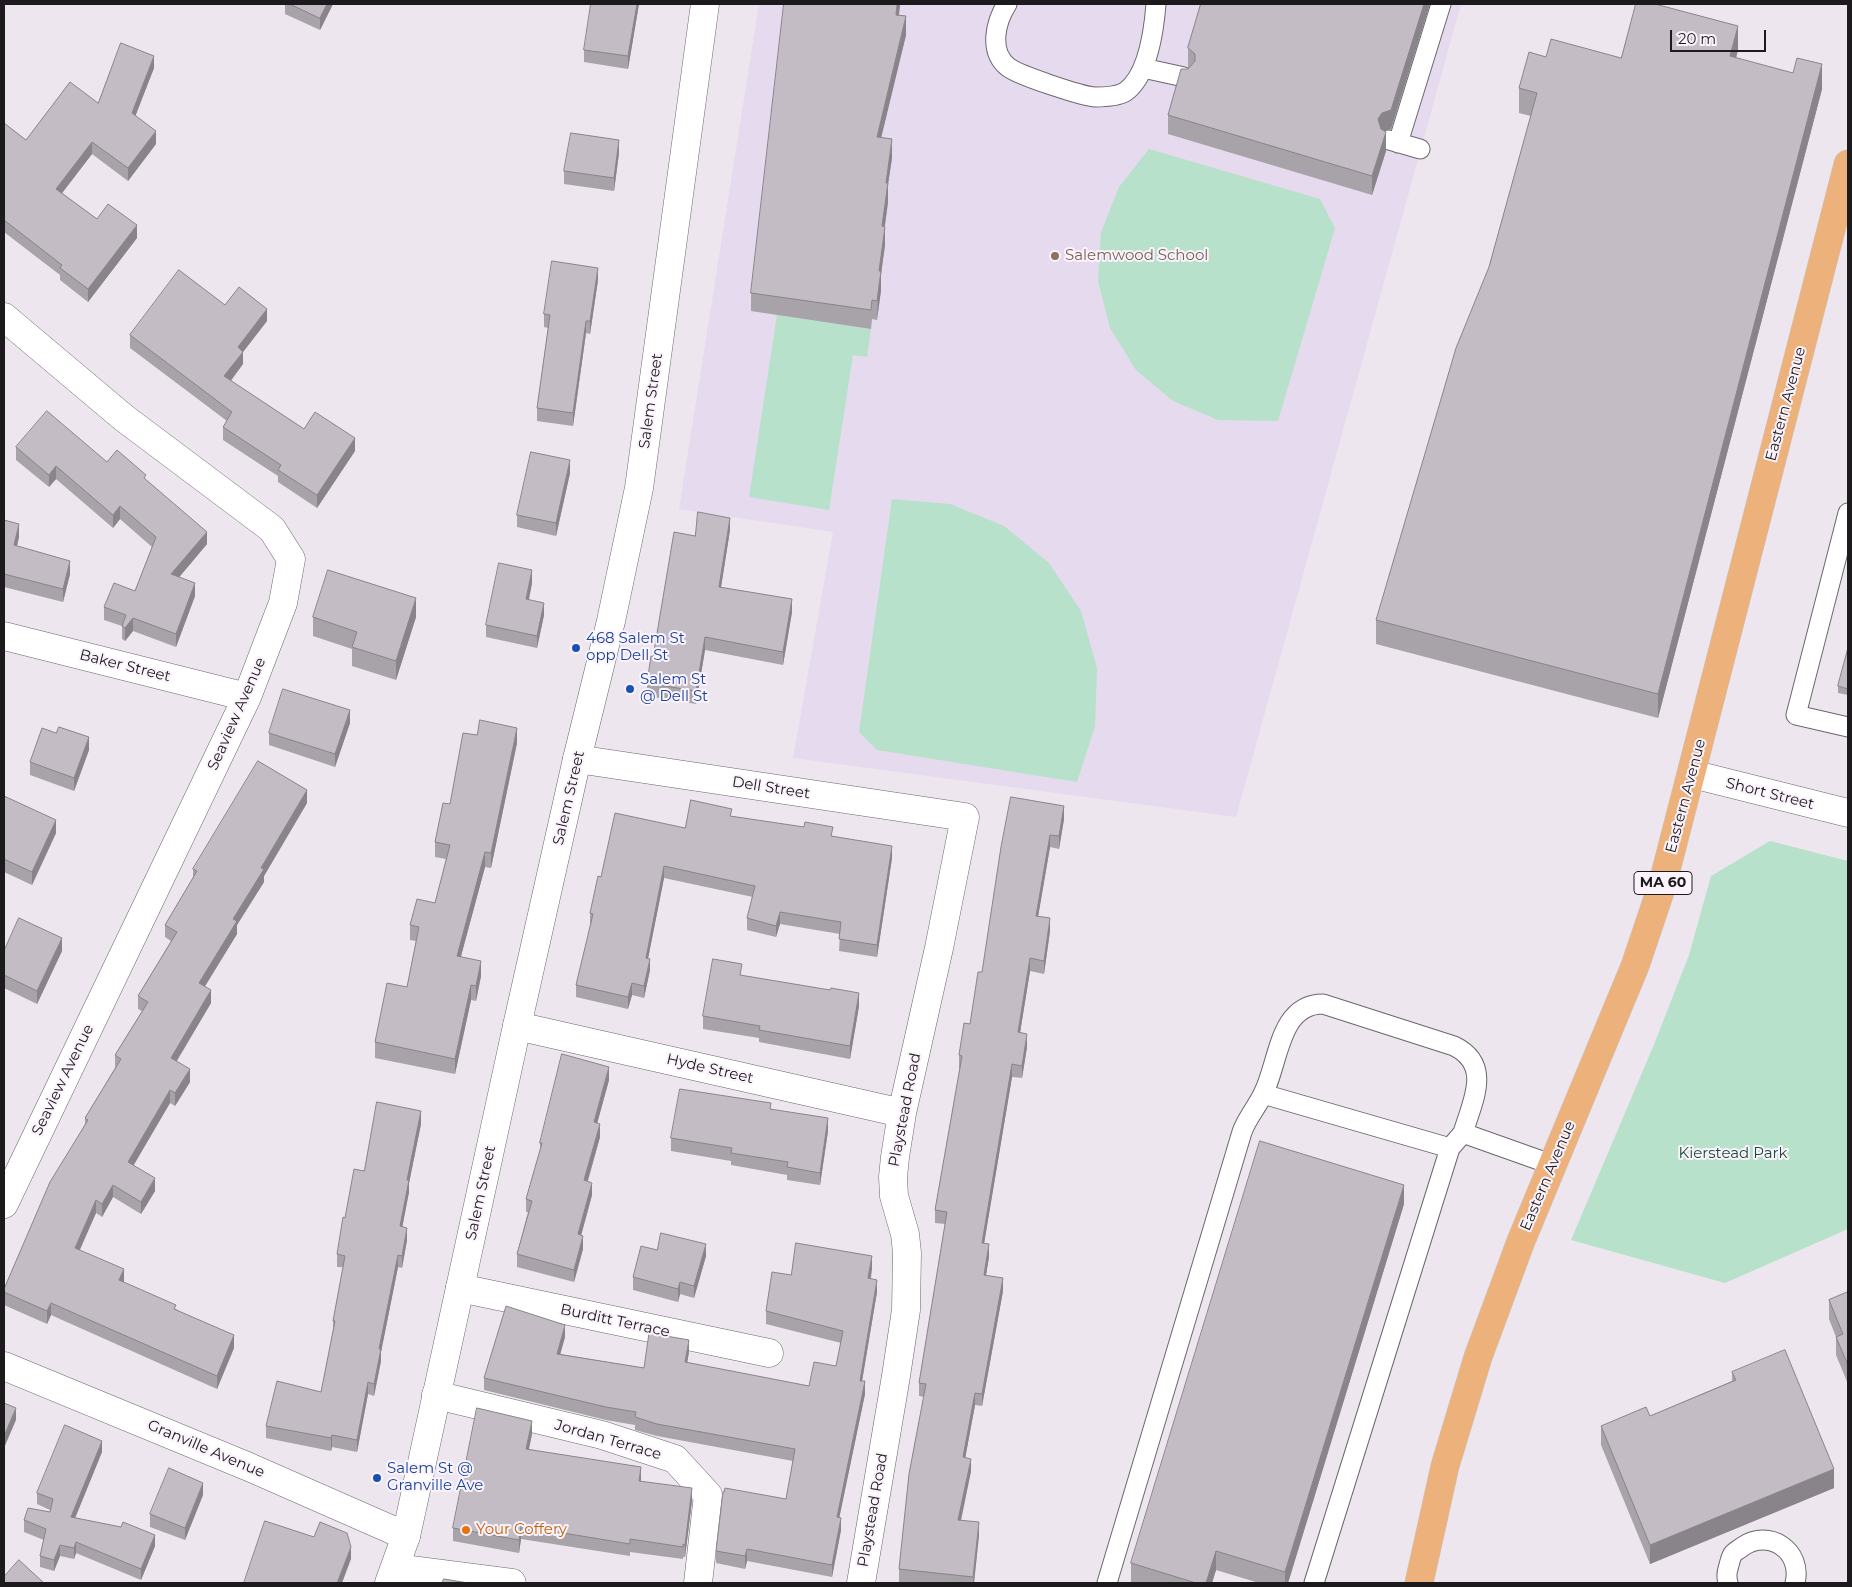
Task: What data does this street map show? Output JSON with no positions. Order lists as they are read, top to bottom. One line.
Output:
{"streets":{"main road":["Eastern Avenue","MA 60"],"street":["Salem Street","Baker Street","Seaview Avenue","Dell Street","Short Street","Hyde Street","Playstead Road","Burditt Terrace","Jordan Terrace","Granville Avenue"]},"crossings":[["Salem Street","Dell Street"],["Salem Street","Hyde Street"],["Salem Street","Burditt Terrace"],["Salem Street","Jordan Terrace"],["Salem Street","Granville Avenue"],["Eastern Avenue","Short Street"],["Baker Street","Seaview Avenue"],["Dell Street","Playstead Road"],["Hyde Street","Playstead Road"]],"parks":["Kierstead Park"],"places":["Salemwood School","468 Salem St opp Dell St","Salem St @ Dell St","Salem St @ Granville Ave","Your Coffery"],"scale_bar":"20 m"}
